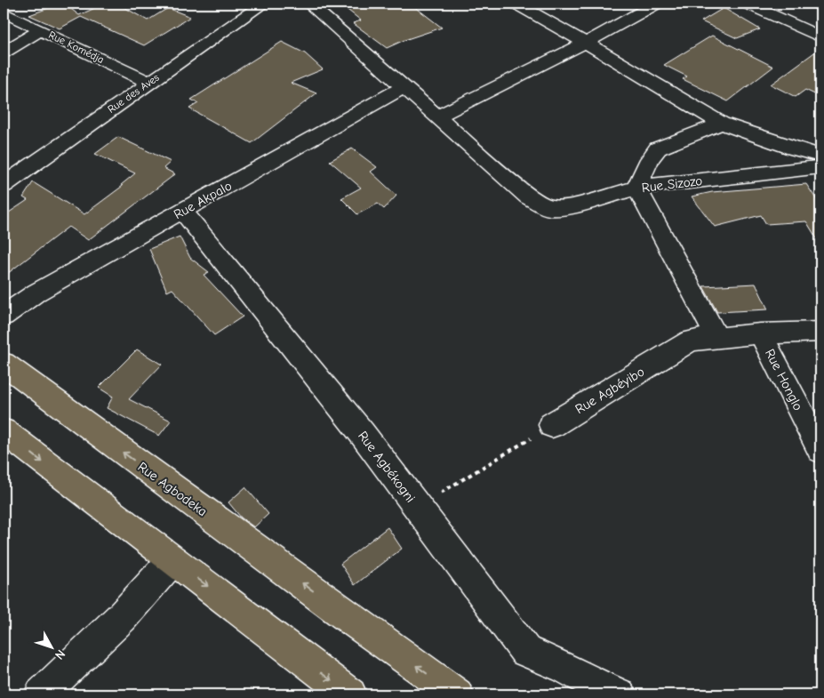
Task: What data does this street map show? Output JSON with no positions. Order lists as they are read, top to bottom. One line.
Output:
{"streets":{"main road":["Rue Agbodeka"],"street":["Rue Komédja","Rue des Aves","Rue Sizozo","Rue Akpalo","Rue Honglo","Rue Agbéyibo","Rue Agbékogni"]},"crossings":[["Rue Komédja","Rue des Aves"],["Rue Sizozo","Rue Akpalo"],["Rue Akpalo","Rue Agbékogni"],["Rue Honglo","Rue Agbéyibo"]],"north":"bottom right"}
